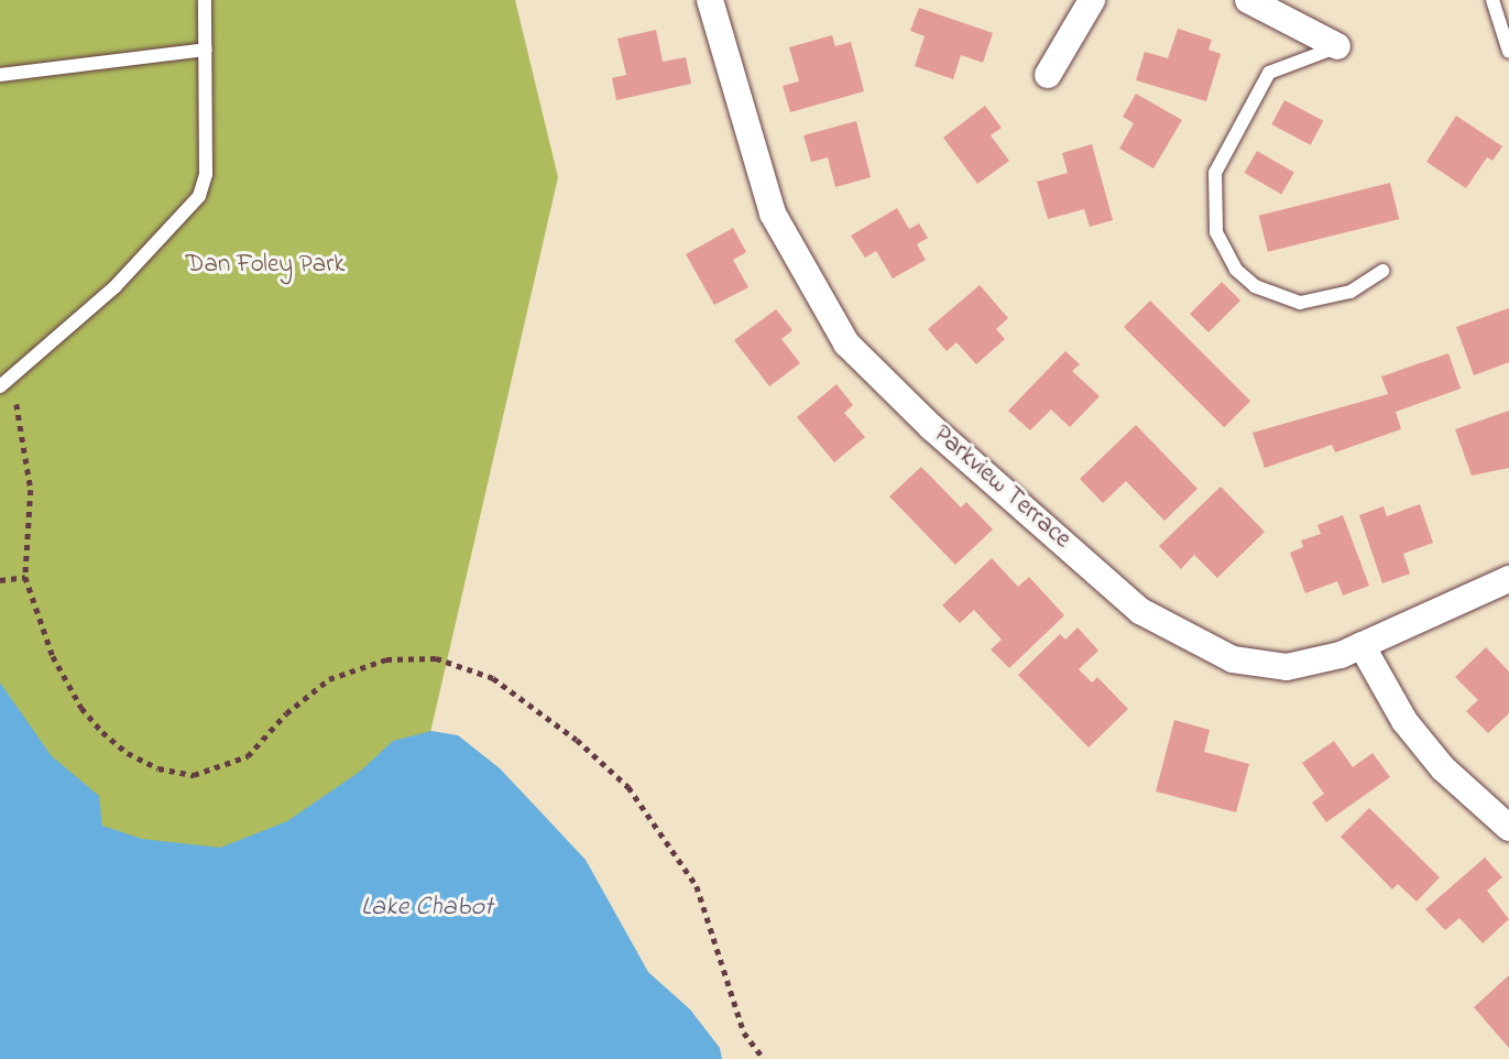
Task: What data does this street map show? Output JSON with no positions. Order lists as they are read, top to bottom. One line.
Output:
{"streets":{"street":["Parkview Terrace"]},"water":["Lake Chabot"],"parks":["Dan Foley Park"]}
